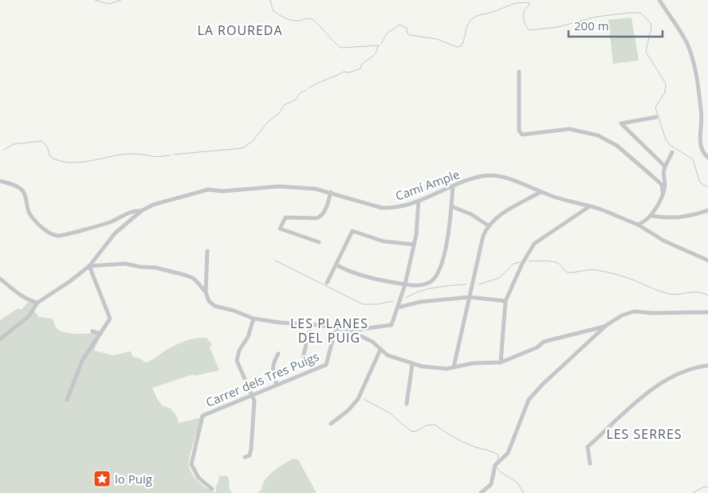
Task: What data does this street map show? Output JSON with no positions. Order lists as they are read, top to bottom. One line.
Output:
{"streets":{"street":["Camí Ample","Carrer dels Tres Puigs"]},"districts":["LA ROUREDA","LES PLANES DEL PUIG","LES SERRES"],"places":{"place":["lo Puig"]},"scale_bar":"200 m"}
